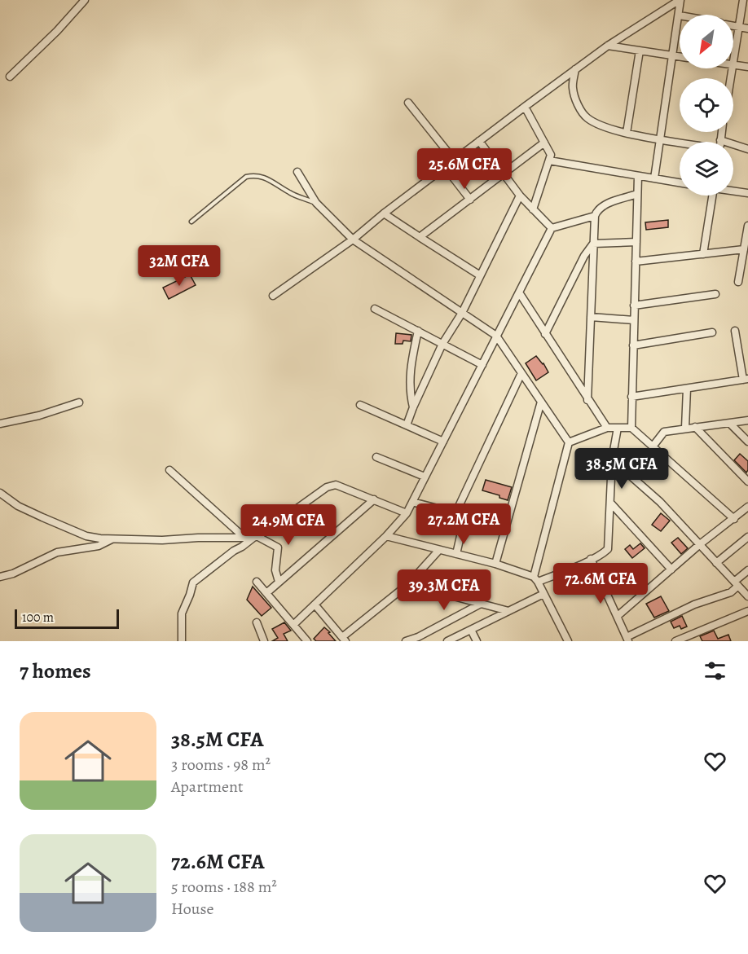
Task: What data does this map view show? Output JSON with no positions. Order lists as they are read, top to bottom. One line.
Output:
{"scale_bar":"100 m","north":"bottom left","page":{"price":["25.6M CFA","32M CFA","38.5M CFA","27.2M CFA","24.9M CFA","72.6M CFA","39.3M CFA"],"scale":"100 m","heading":"7 homes","list":[{"name":"38.5M CFA","note":"3 rooms · 98 m² · Apartment"},{"name":"72.6M CFA","note":"5 rooms · 188 m² · House"}]}}
